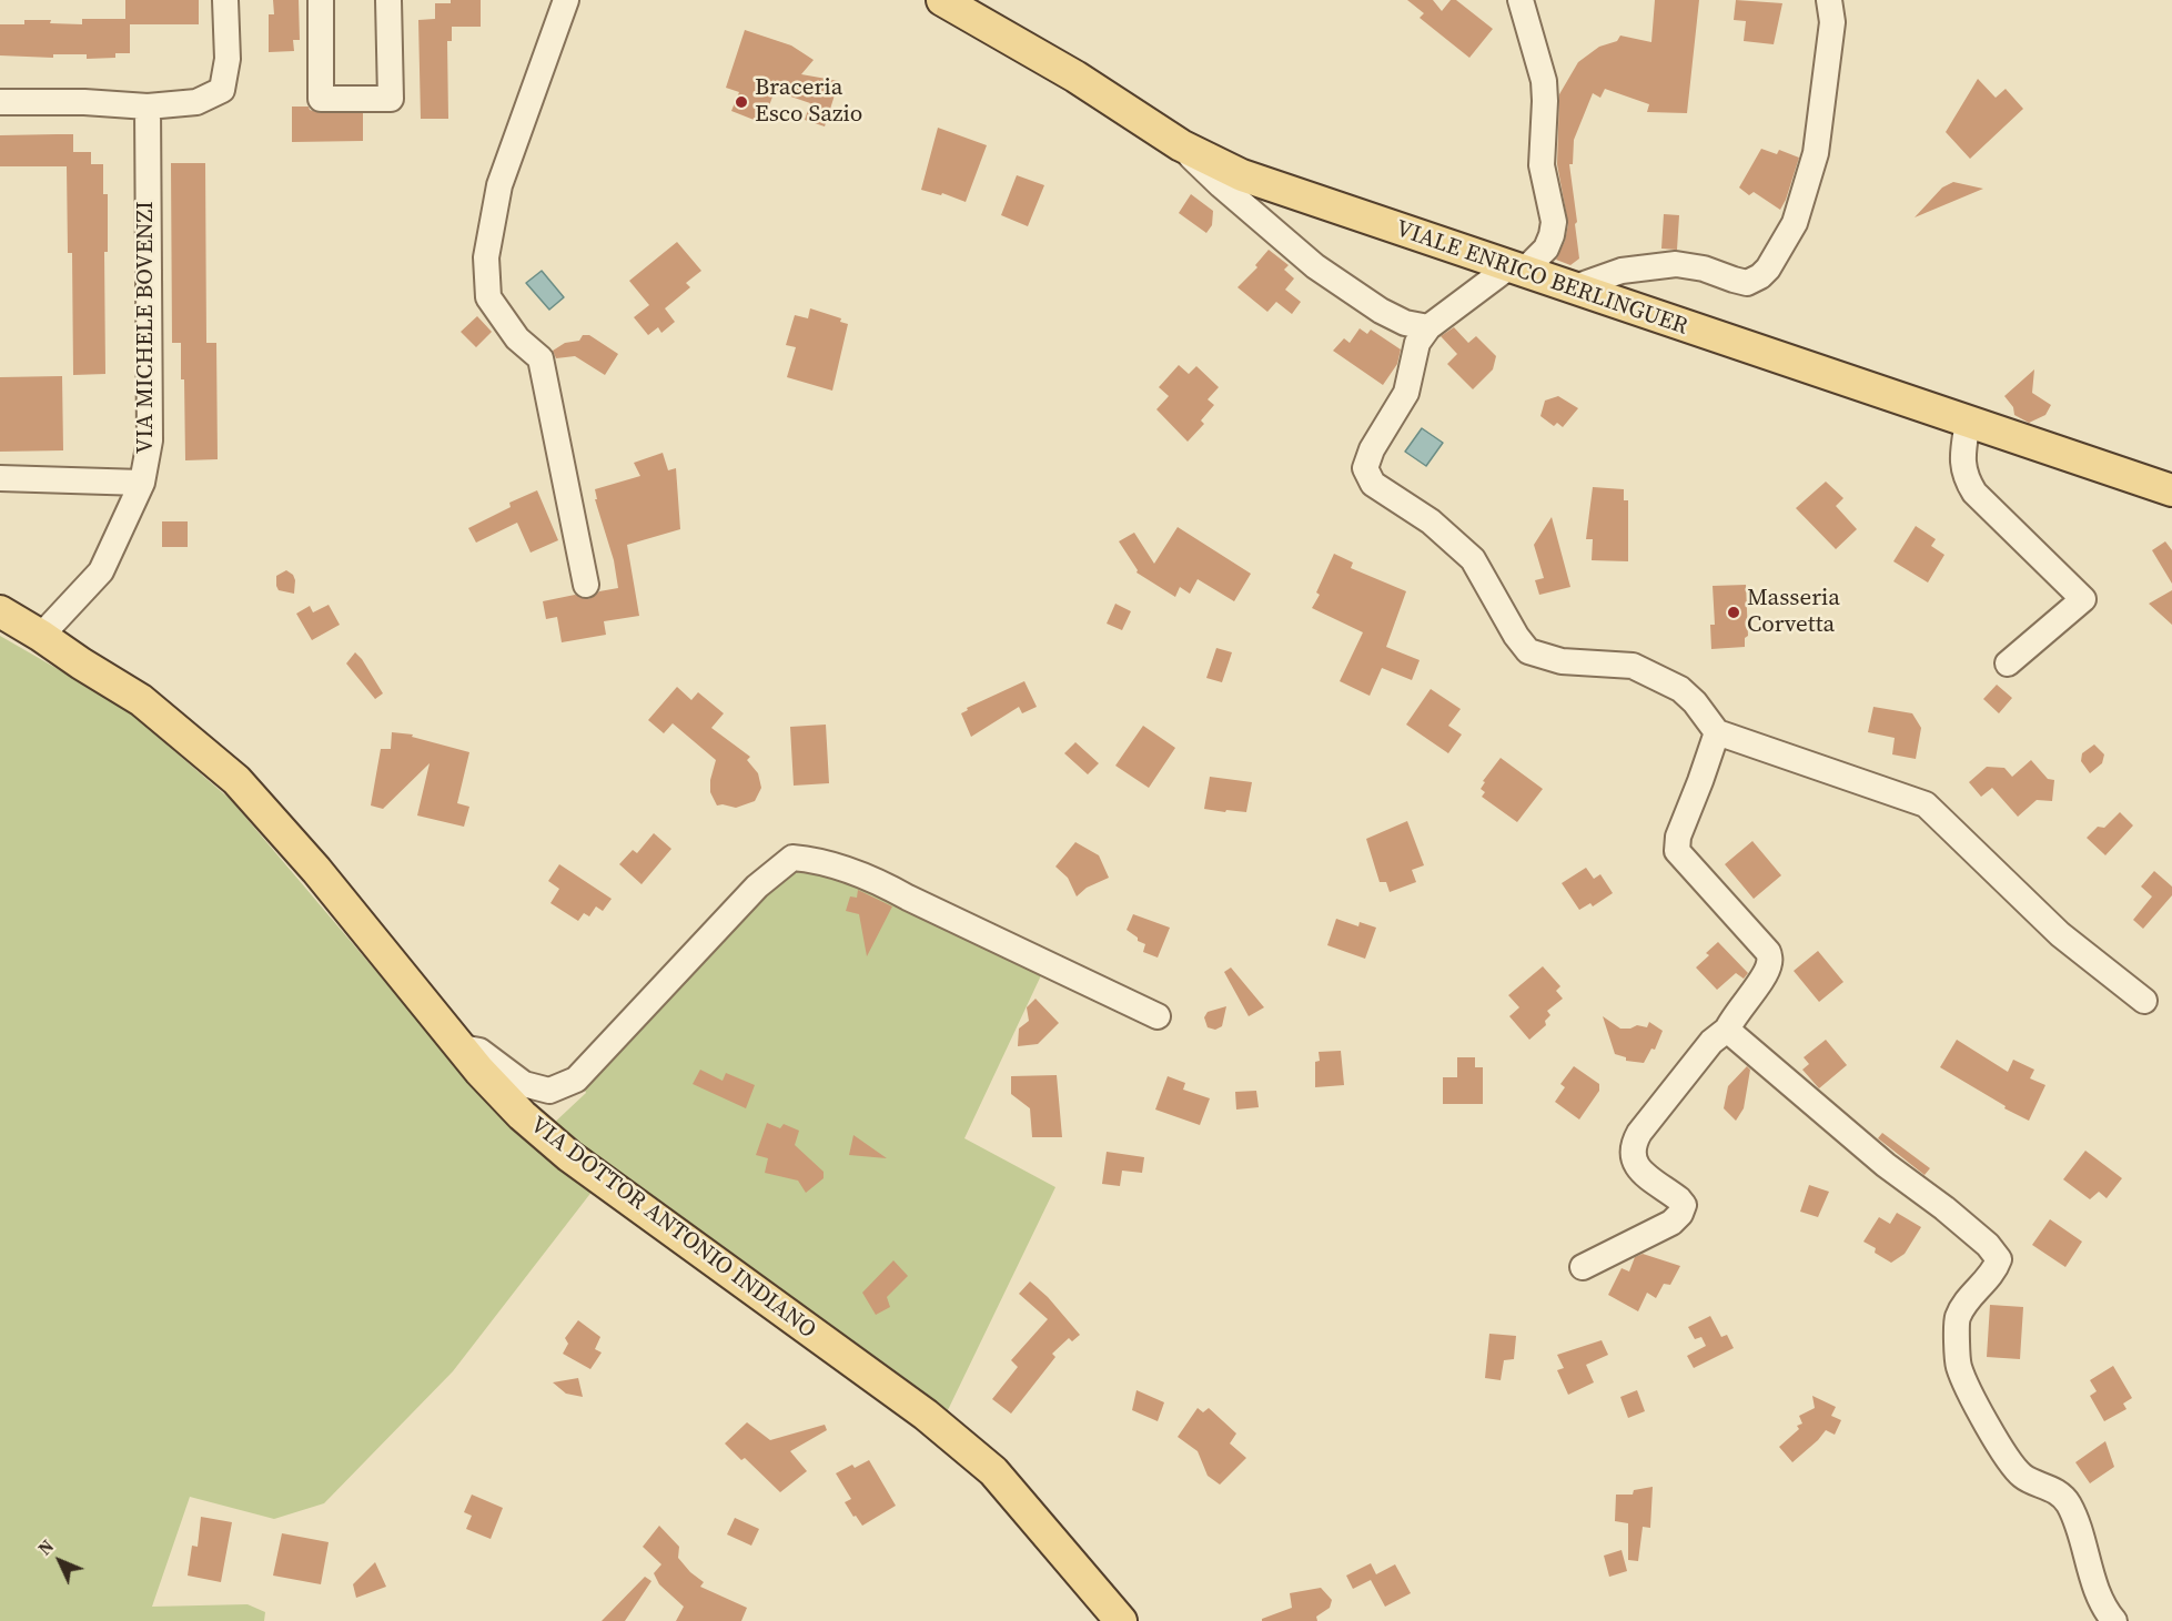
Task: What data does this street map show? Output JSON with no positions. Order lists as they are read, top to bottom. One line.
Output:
{"streets":{"main road":["VIALE ENRICO BERLINGUER","VIA DOTTOR ANTONIO INDIANO"],"street":["VIA MICHELE BOVENZI"]},"crossings":[["VIA MICHELE BOVENZI","VIA DOTTOR ANTONIO INDIANO"]],"places":["Braceria Esco Sazio","Masseria Corvetta"],"north":"top left"}
